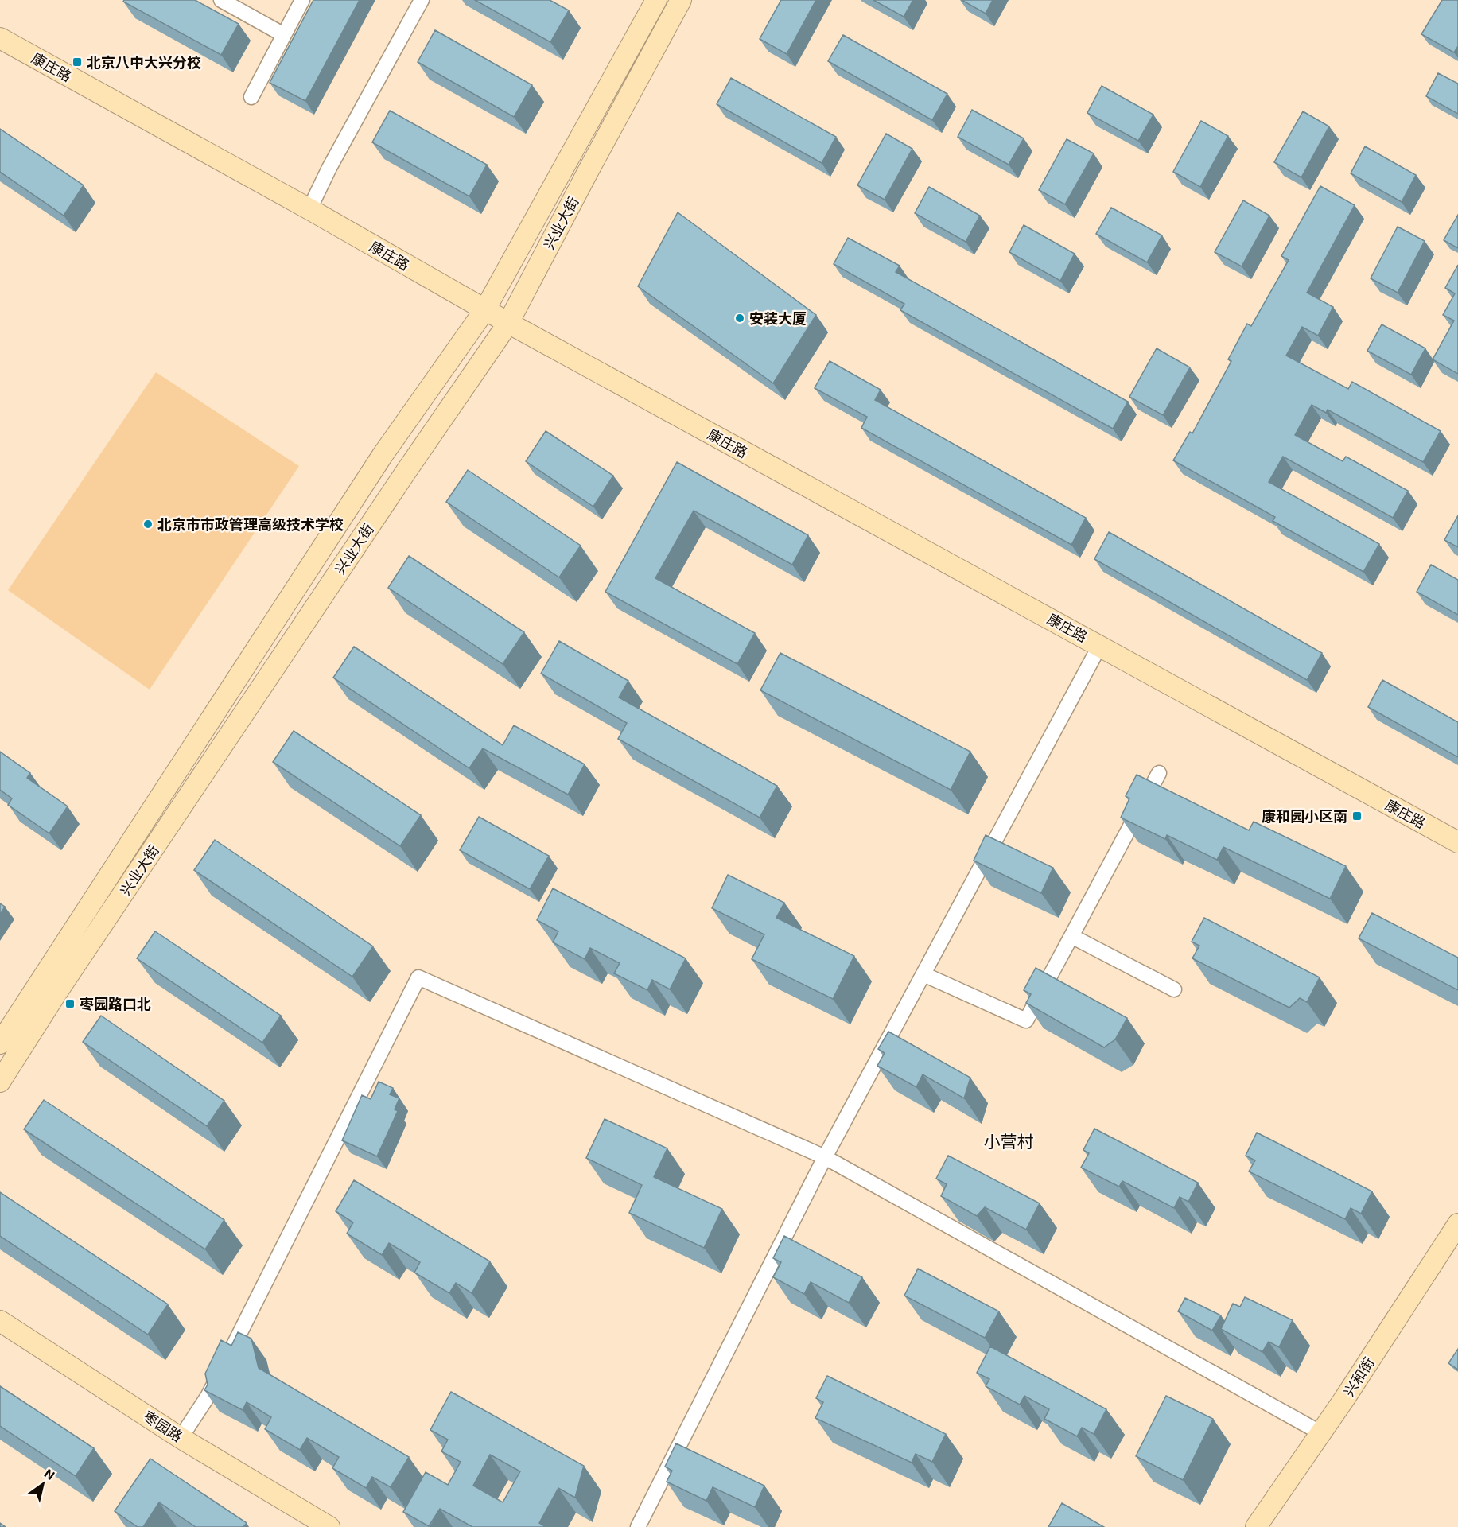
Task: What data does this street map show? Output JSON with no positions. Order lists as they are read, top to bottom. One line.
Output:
{"streets":{"main road":["康庄路","兴业大街","兴和街","枣园路"]},"crossings":[["康庄路","兴业大街"]],"districts":["小营村"],"places":{"transit":["北京八中大兴分校","康和园小区南","枣园路口北"],"other":["安装大厦","北京市市政管理高级技术学校"]},"north":"top right"}
